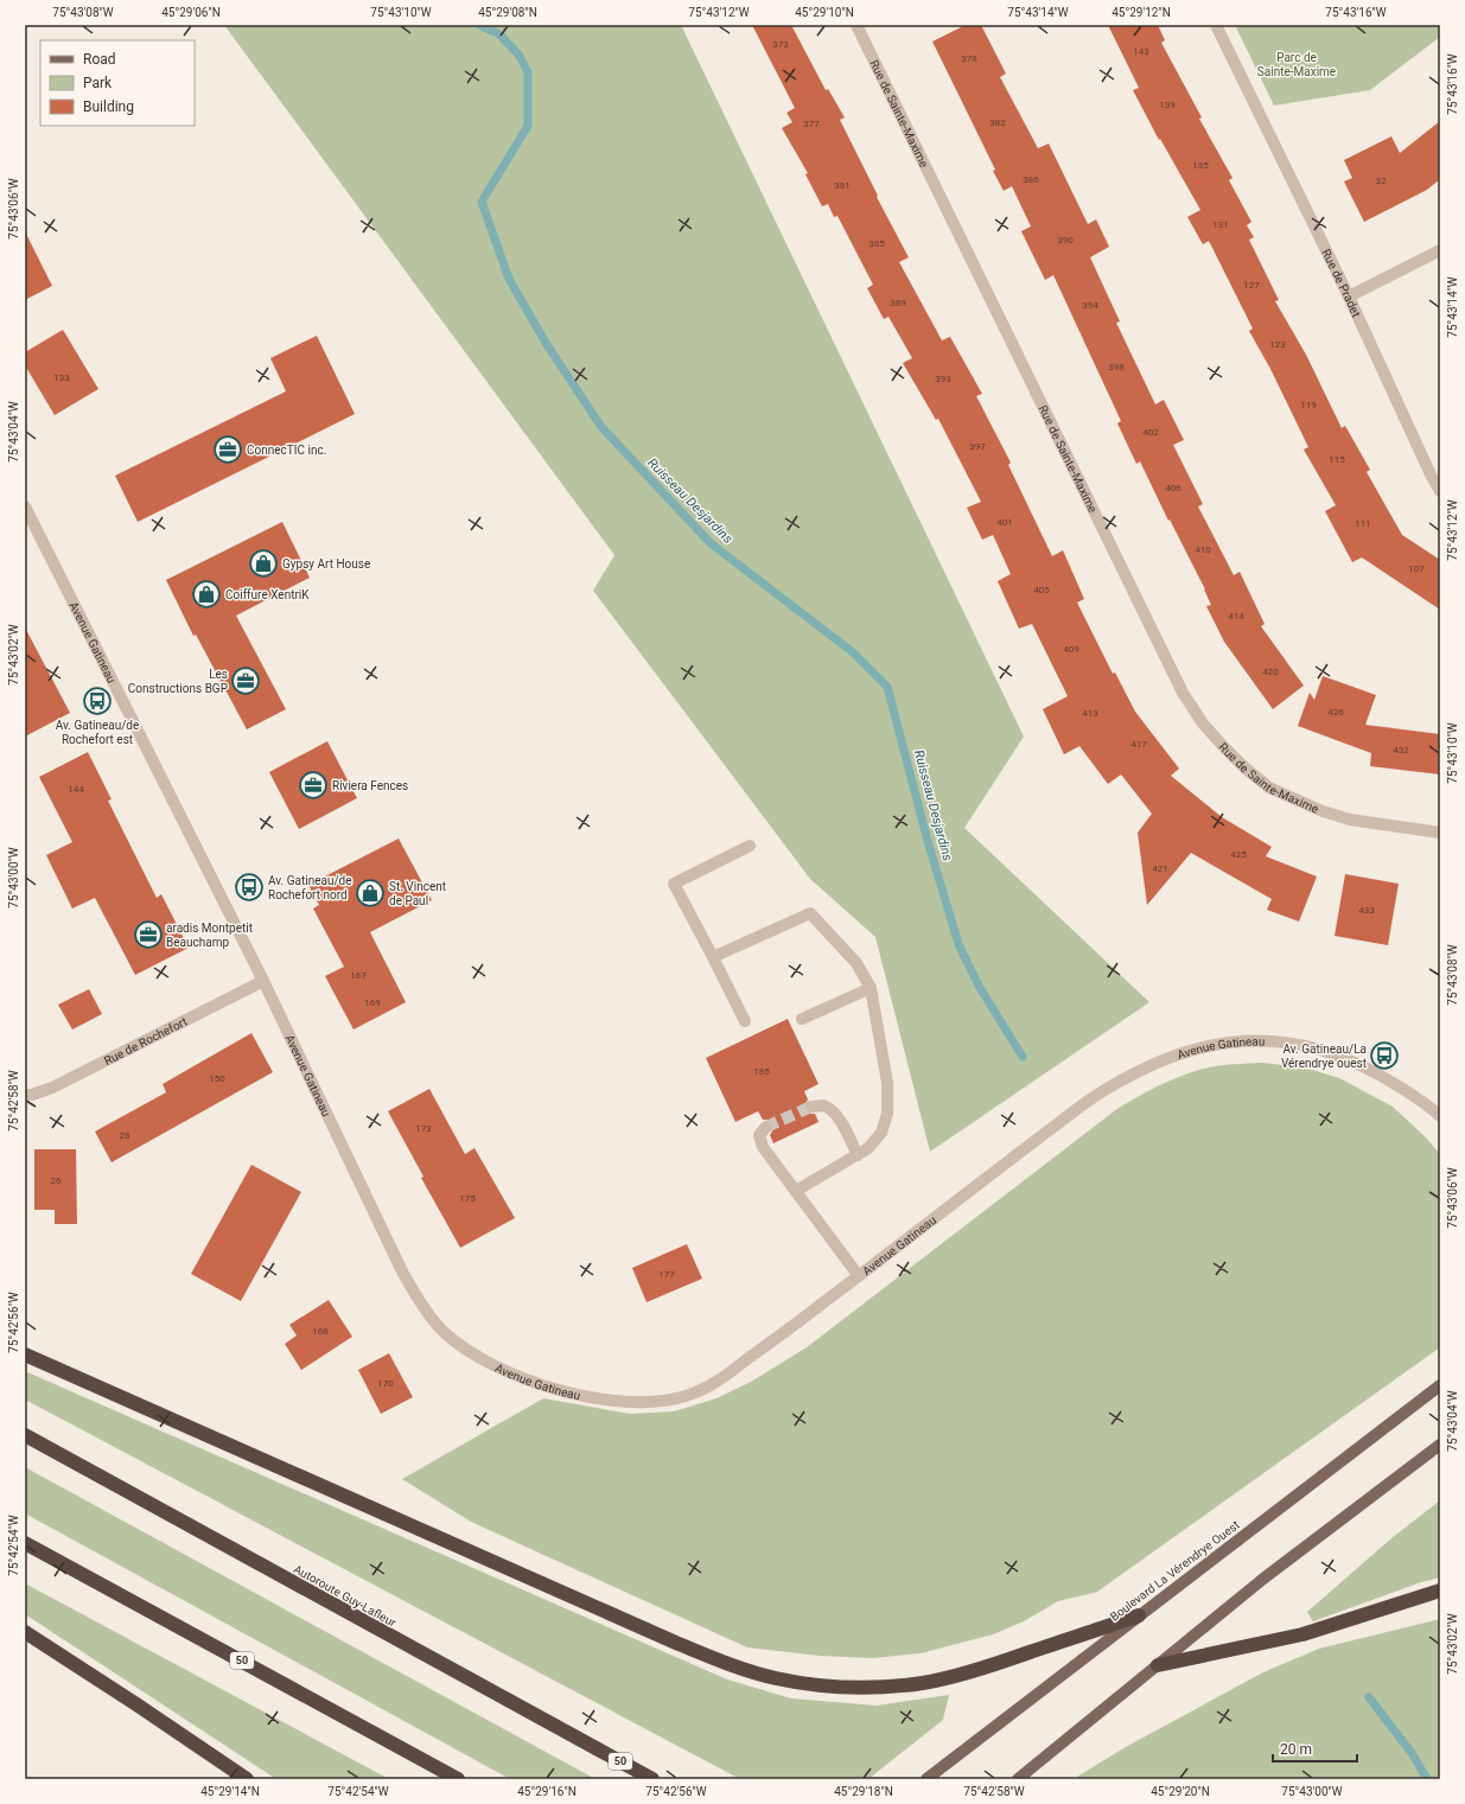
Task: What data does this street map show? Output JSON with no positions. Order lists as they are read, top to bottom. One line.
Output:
{"streets":{"highway":["Autoroute Guy-Lafleur","50"],"main road":["Boulevard La Vérendrye Ouest"],"street":["Rue de Sainte-Maxime","Rue de Pradet","Avenue Gatineau","Rue de Rochefort"]},"crossings":[["Avenue Gatineau","Rue de Rochefort"]],"water":["Ruisseau Desjardins"],"parks":["Parc de Sainte-Maxime"],"places":{"office":["ConnecTIC inc.","Les Constructions BGP","Riviera Fences","aradis Montpetit Beauchamp"],"shop":["Gypsy Art House","Coiffure XentriK","St. Vincent de Paul"],"bus stop":["Av. Gatineau/de Rochefort est","Av. Gatineau/de Rochefort nord","Av. Gatineau/La Vérendrye ouest"]},"house_numbers":["373","143","378","139","382","377","135","386","32","381","131","390","385","127","389","394","123","398","133","393","119","402","397","115","406","401","111","410","107","405","414","409","420","426","413","417","432","144","425","421","433","167","169","185","150","173","28","26","175","177","168","170"],"legend":["Road","Park","Building"],"scale_bar":"20 m","coordinates":["75°43'08\"W","45°29'06\"N","75°43'10\"W","45°29'08\"N","75°43'12\"W","45°29'10\"N","75°43'14\"W","45°29'12\"N","75°43'16\"W","75°43'06\"W","75°43'04\"W","75°43'02\"W","75°43'00\"W","75°42'58\"W","75°42'56\"W","75°42'54\"W","45°29'14\"N","45°29'16\"N","45°29'18\"N","45°29'20\"N"]}
